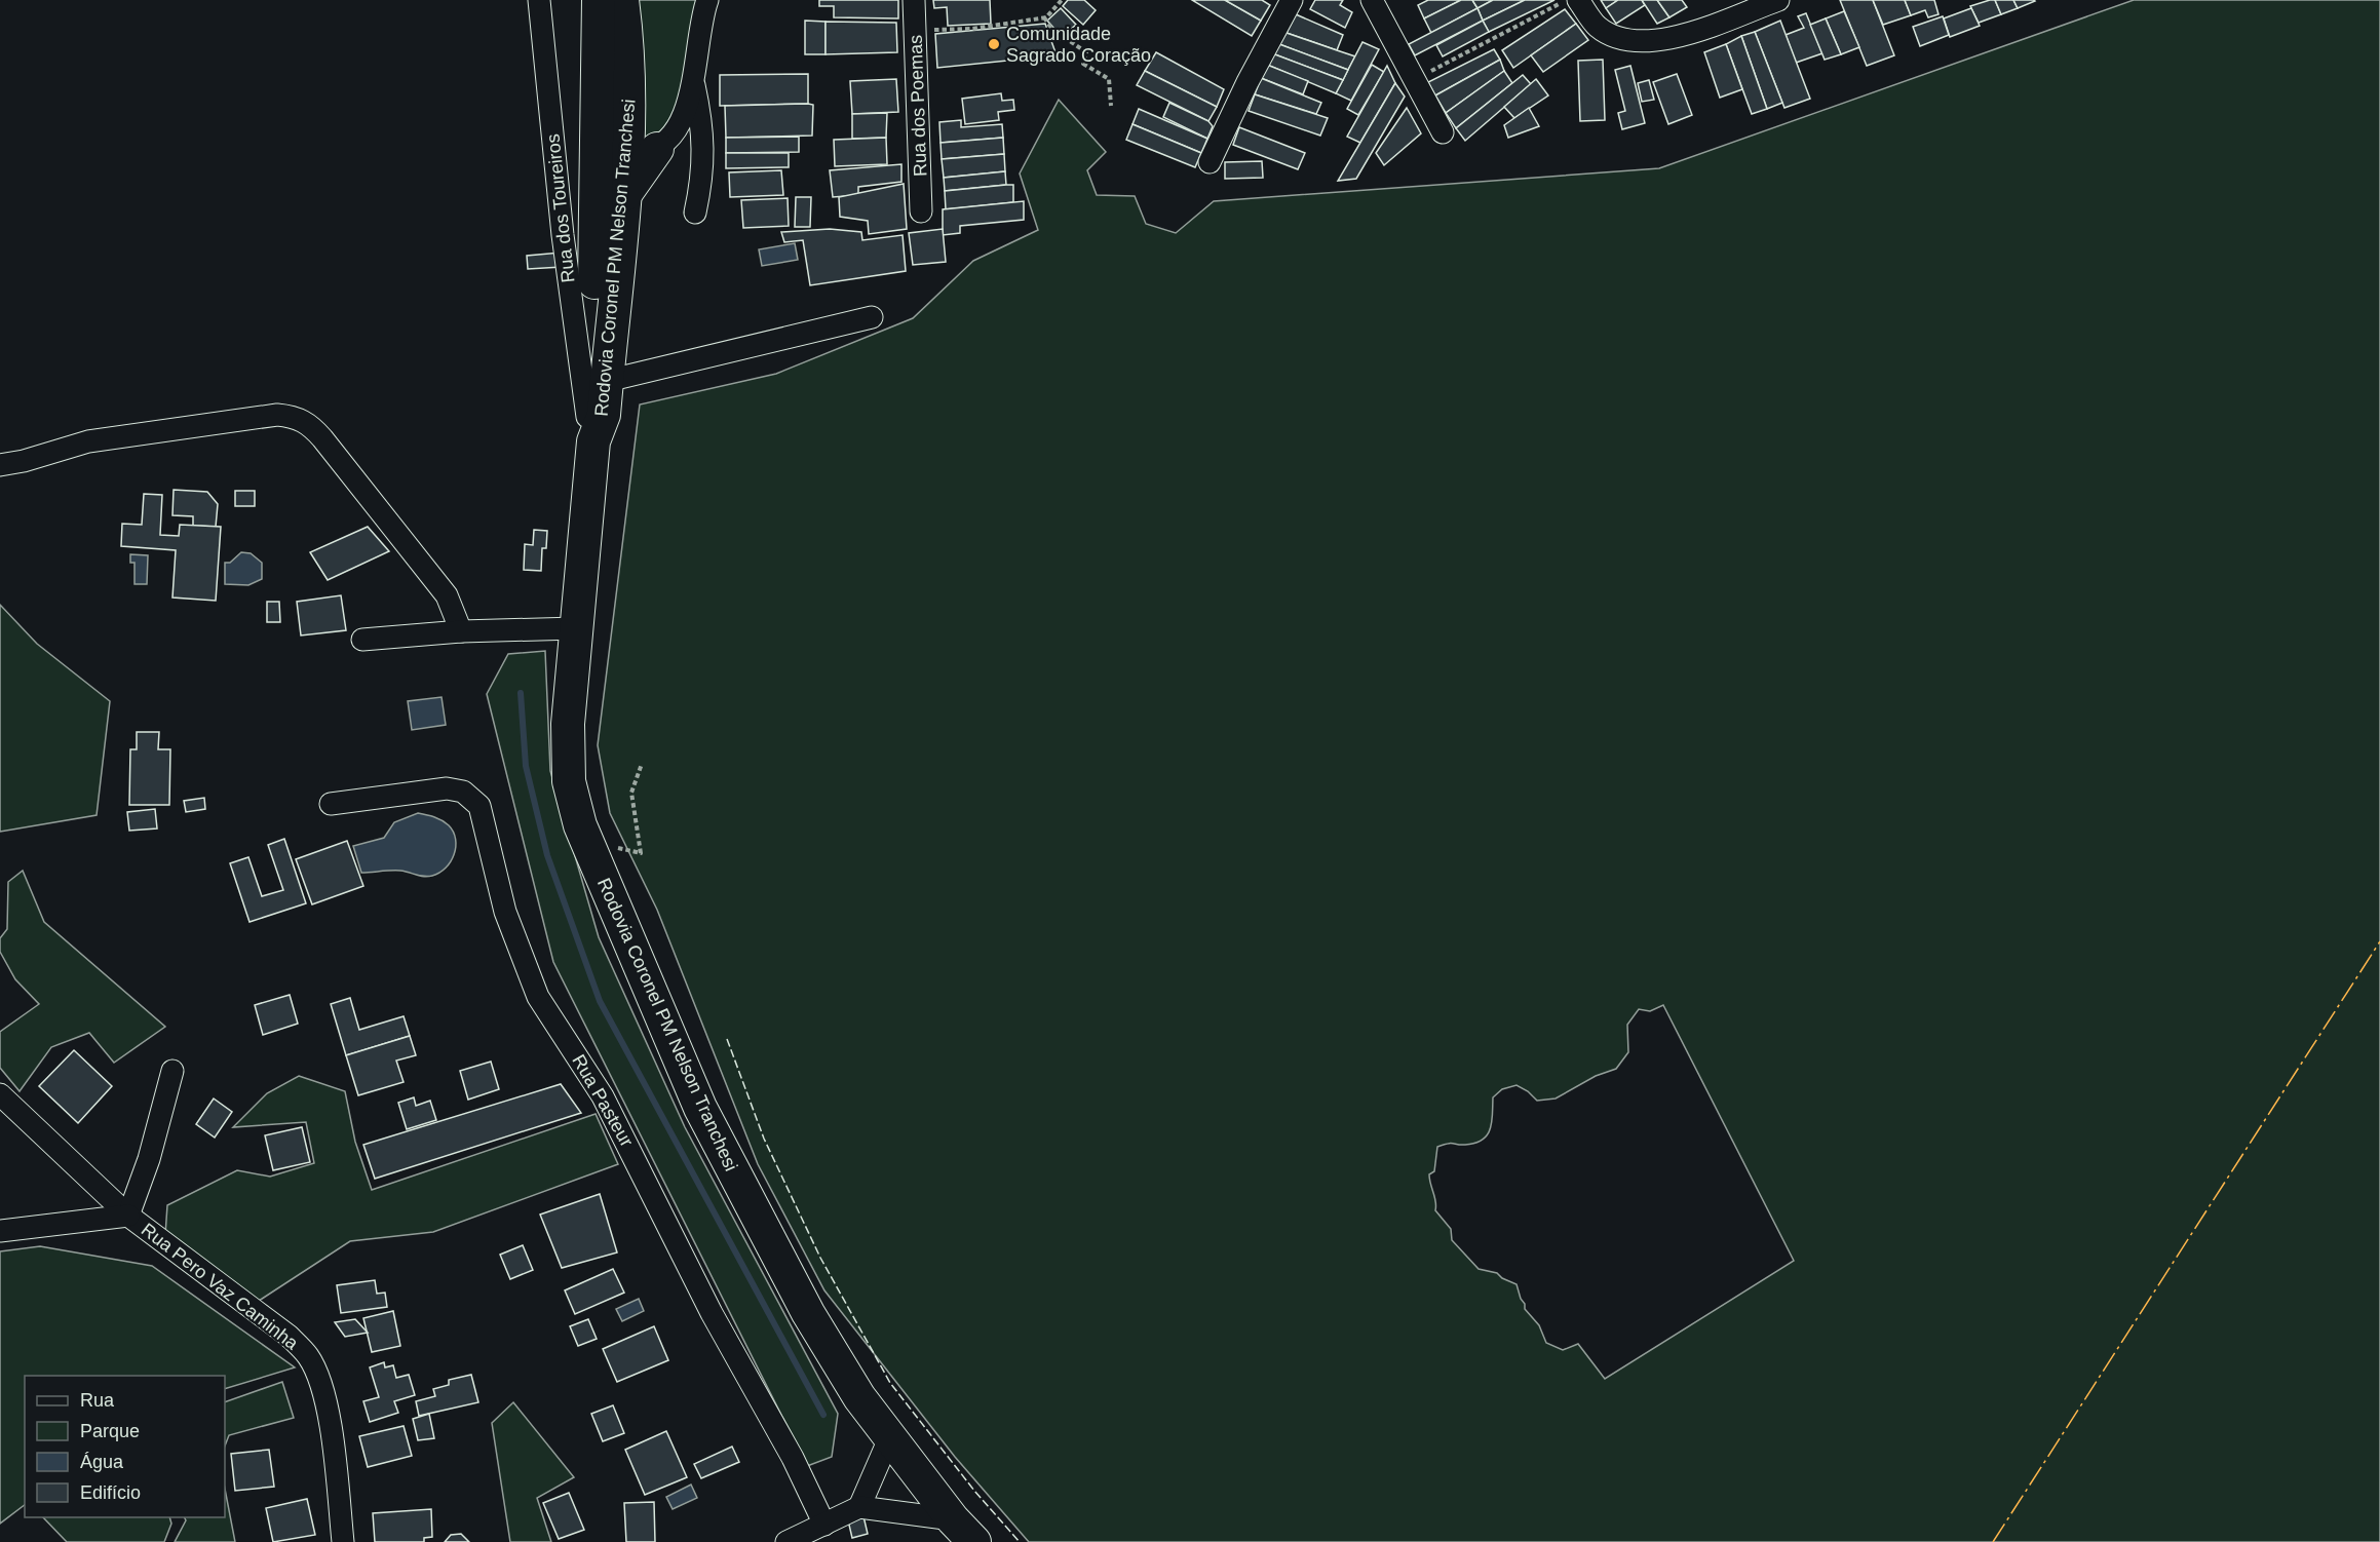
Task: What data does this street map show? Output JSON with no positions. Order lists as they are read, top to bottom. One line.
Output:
{"streets":{"highway":["Rodovia Coronel PM Nelson Tranchesi"],"street":["Rua dos Poemas","Rua dos Toureiros","Rua Pasteur","Rua Pero Vaz Caminha"]},"crossings":[["Rua dos Toureiros","Rodovia Coronel PM Nelson Tranchesi"]],"places":["Comunidade Sagrado Coração"],"legend":["Rua","Parque","Água","Edifício"]}
